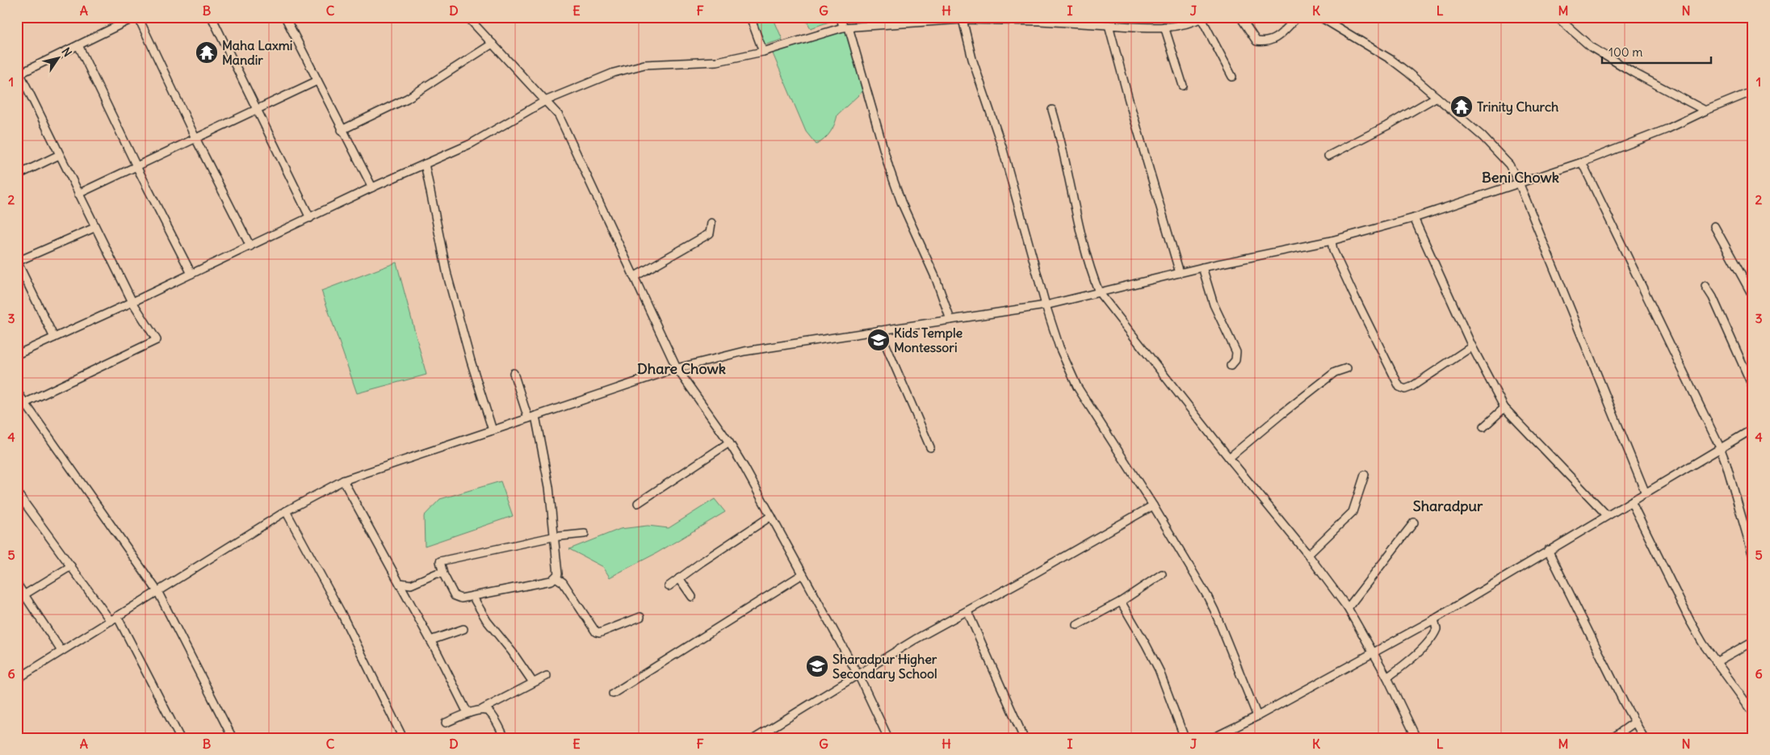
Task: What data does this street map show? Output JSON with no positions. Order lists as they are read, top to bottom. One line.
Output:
{"districts":["Beni Chowk","Dhare Chowk","Sharadpur"],"places":{"temple":["Maha Laxmi Mandir","Trinity Church"],"school or university":["Kids Temple Montessori","Sharadpur Higher Secondary School"]},"scale_bar":"100 m","north":"top right","grid":{"columns":["A","B","C","D","E","F","G","H","I","J","K","L","M","N"],"rows":["1","2","3","4","5","6"]}}
